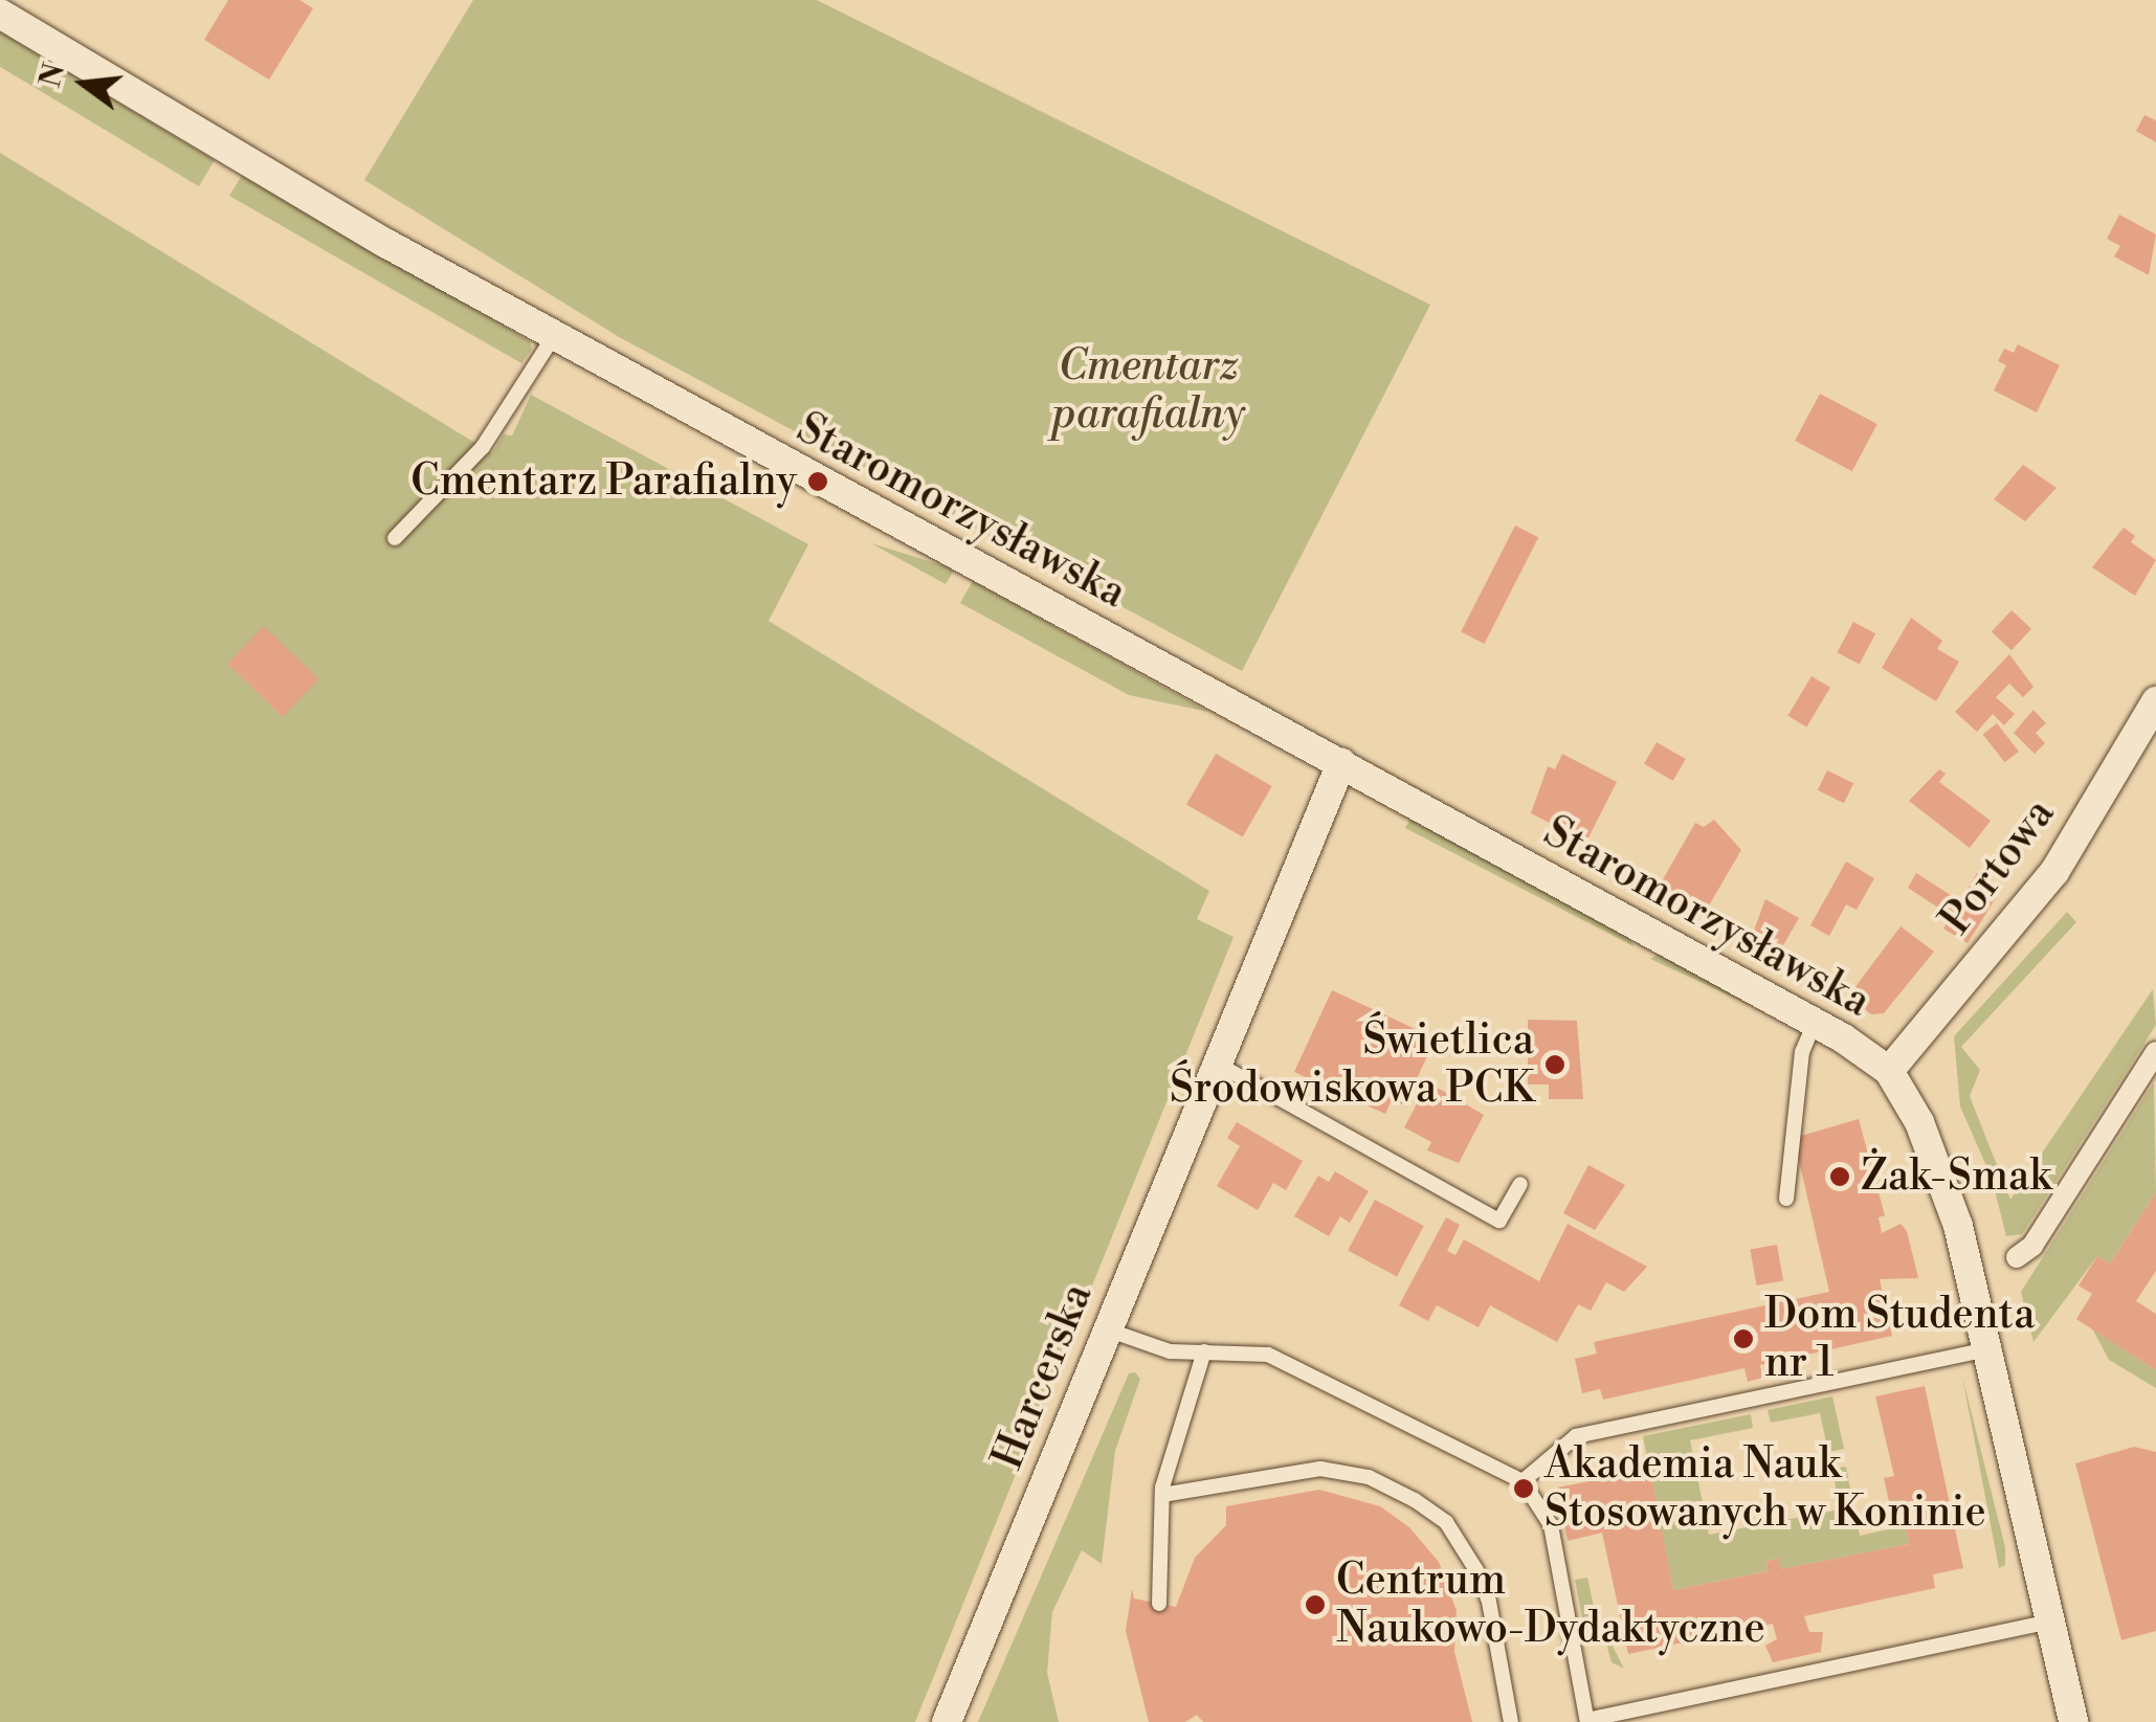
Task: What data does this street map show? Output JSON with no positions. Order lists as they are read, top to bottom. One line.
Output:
{"streets":{"street":["Staromorzysławska","Portowa","Harcerska"]},"crossings":[["Staromorzysławska","Portowa"],["Staromorzysławska","Harcerska"]],"parks":["Cmentarz parafialny"],"places":["Cmentarz Parafialny","Świetlica Środowiskowa PCK","Żak-Smak","Dom Studenta nr 1","Akademia Nauk Stosowanych w Koninie","Centrum Naukowo-Dydaktyczne"],"north":"left"}
